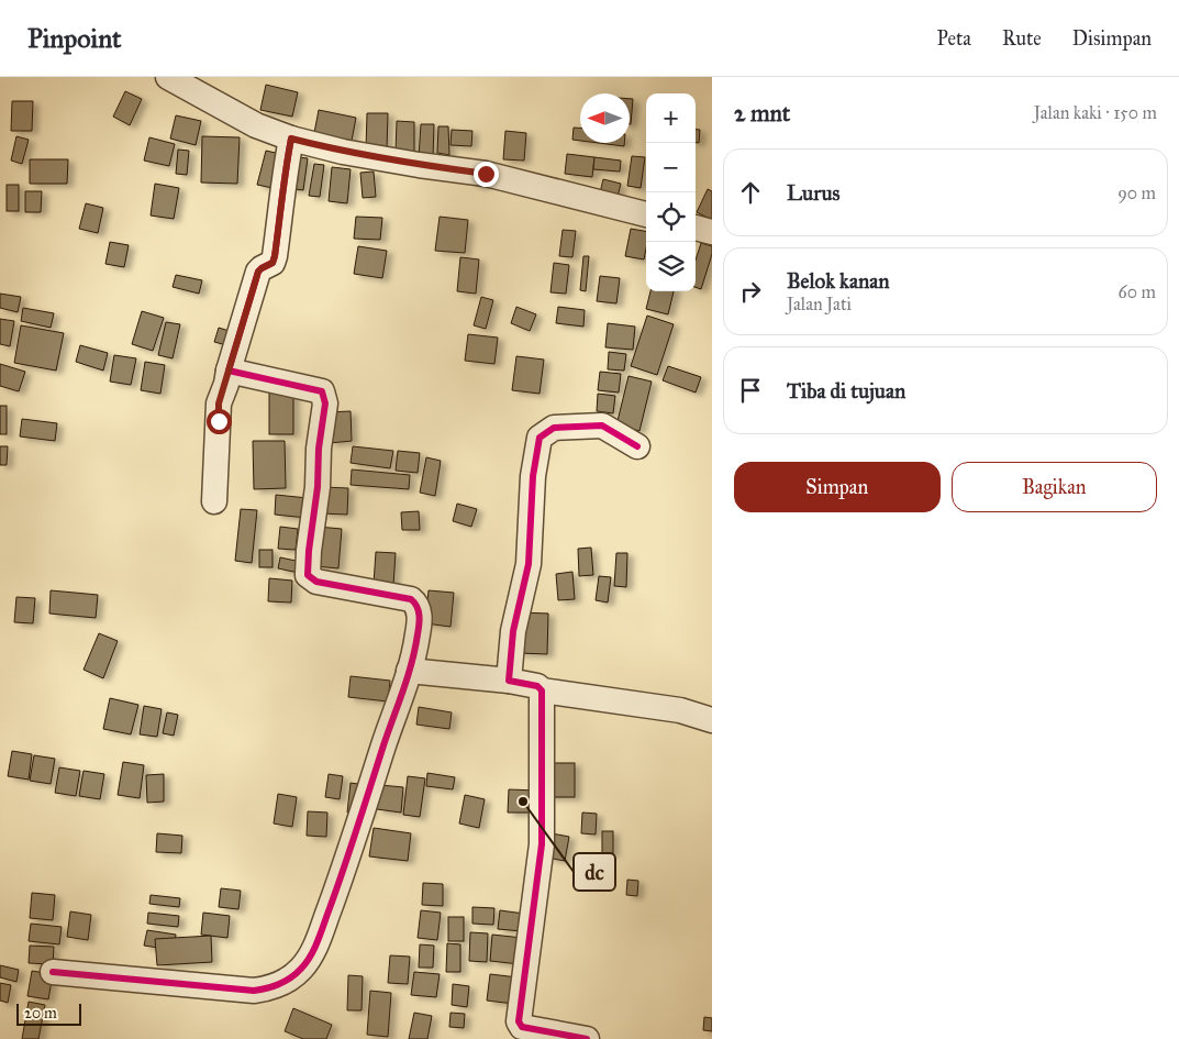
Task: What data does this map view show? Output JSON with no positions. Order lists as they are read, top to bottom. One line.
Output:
{"places":["dc"],"scale_bar":"20 m","north":"left","page":{"header":"Pinpoint","nav":["Peta","Rute","Disimpan"],"heading":["2 mnt","Jalan kaki · 150 m"],"map_buttons":["+","−"],"list":[["Lurus","90 m"],["Belok kanan","Jalan Jati","60 m"],"Tiba di tujuan"],"buttons":["Simpan","Bagikan"],"scale":"20 m"}}
